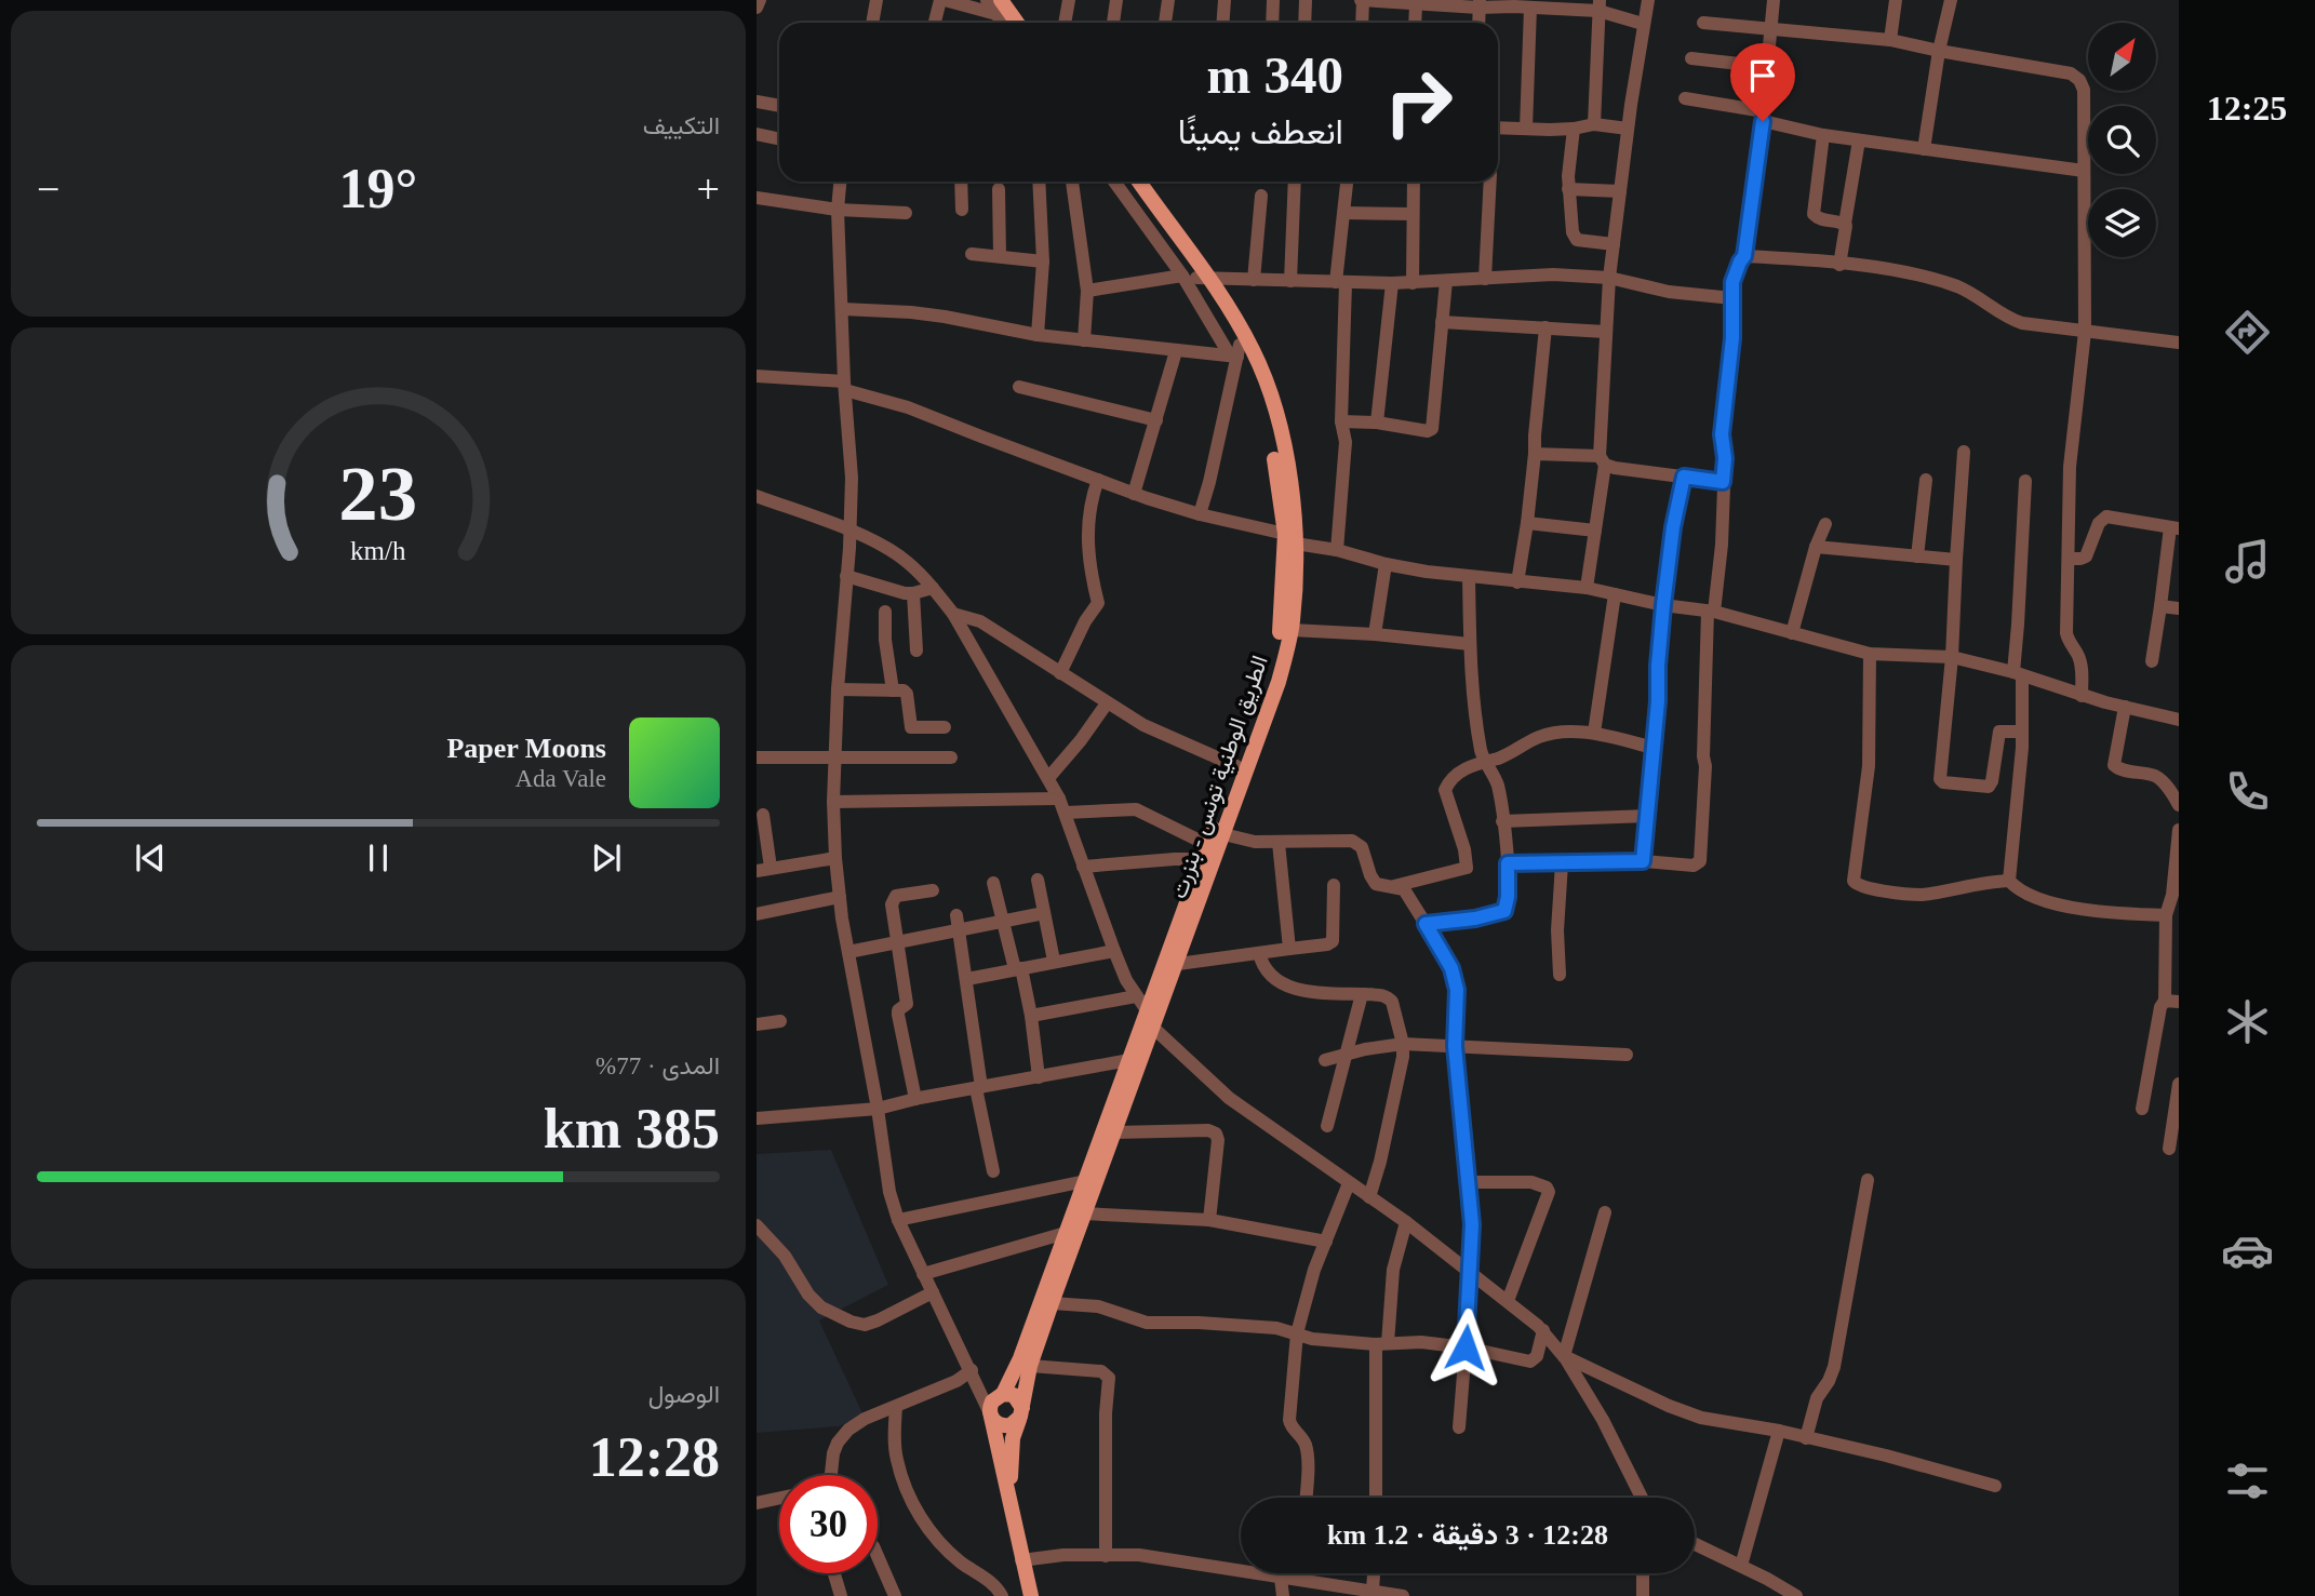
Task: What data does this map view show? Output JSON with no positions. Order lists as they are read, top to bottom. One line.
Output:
{"streets":{"main road":["الطريق الوطنية تونس - بنزرت"]},"north":"top right","page":{"tabs":"12:25","tile":["التكييف",["المدى · 77%","385 km"],["الوصول","12:28"]],"turn":["340 m","انعطف يمينًا"],"heat":["−","19°","+"],"song":["Paper Moons","Ada Vale"],"limit":"30","trip":"12:28 · 3 دقيقة · 1.2 km","gauge":["23","km/h"]}}
